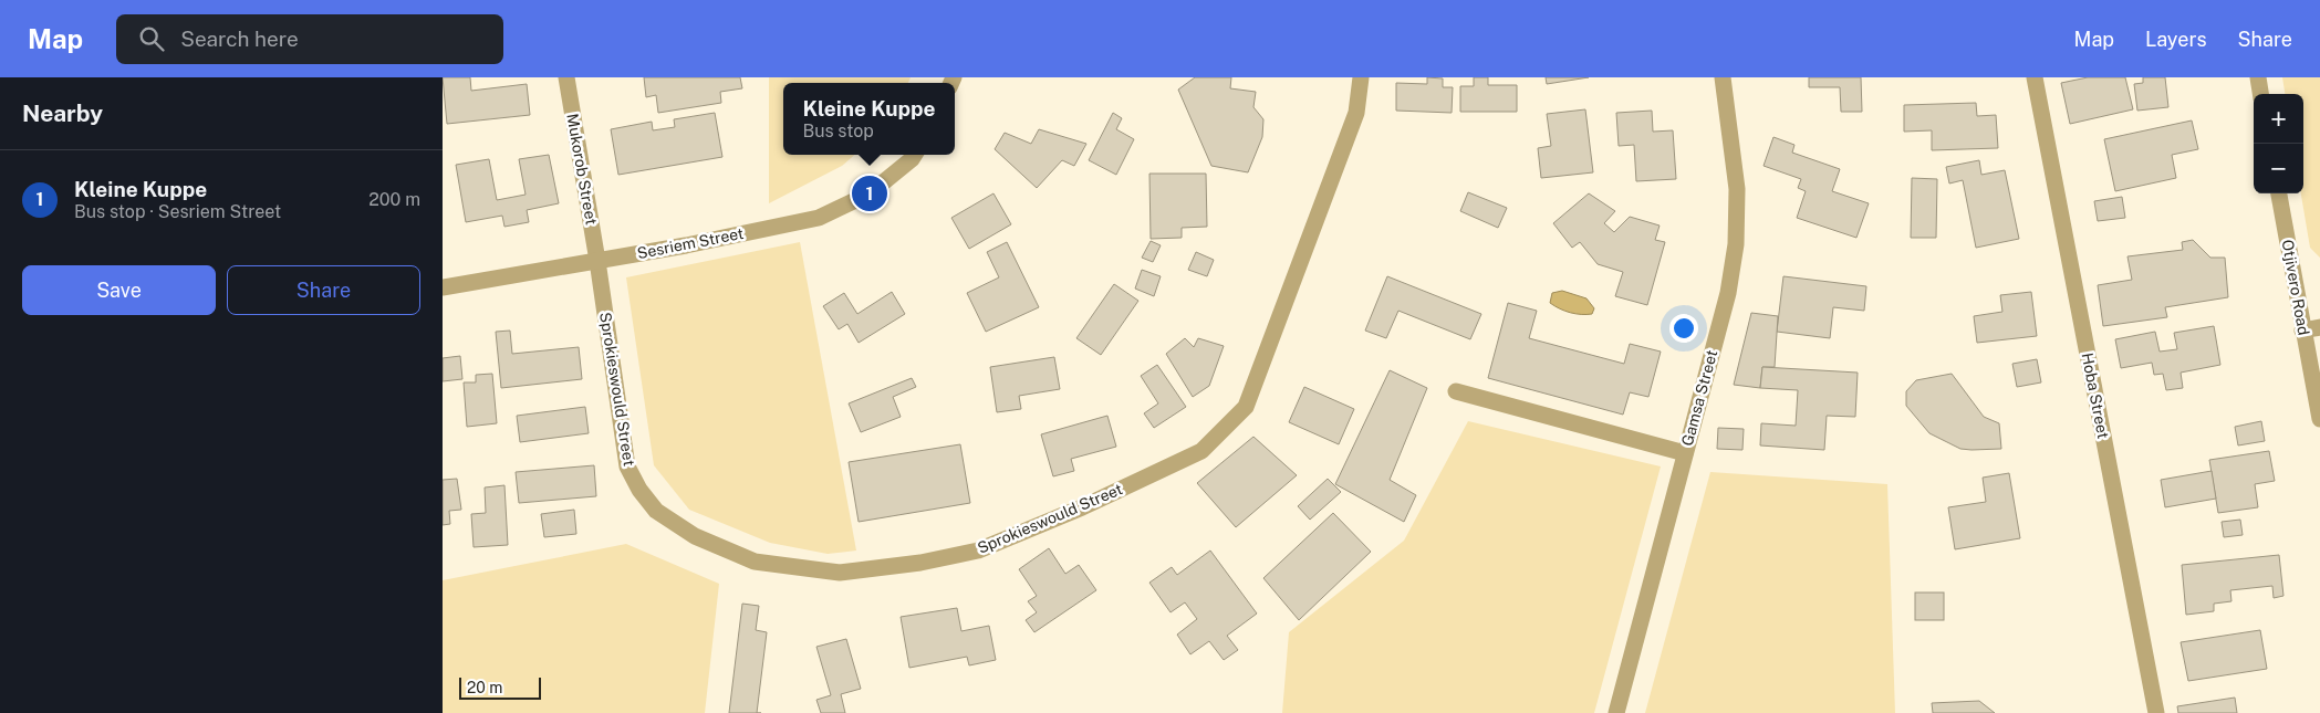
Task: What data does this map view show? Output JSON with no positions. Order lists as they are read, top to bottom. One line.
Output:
{"streets":{"street":["Mukorob Street","Sesriem Street","Otjivero Road","Sprokieswould Street","Hoba Street","Gamsa Street"]},"crossings":[["Mukorob Street","Sesriem Street"],["Mukorob Street","Sprokieswould Street"],["Sesriem Street","Sprokieswould Street"]],"scale_bar":"20 m","page":{"header":"Map","search":"Search here","nav":["Map","Layers","Share"],"heading":"Nearby","popup":["Kleine Kuppe","Bus stop"],"map_buttons":["+","−"],"list":[{"mark":"1","name":"Kleine Kuppe","note":"Bus stop · Sesriem Street","value":"200 m"}],"pins":"1","buttons":["Save","Share"],"scale":"20 m"}}
